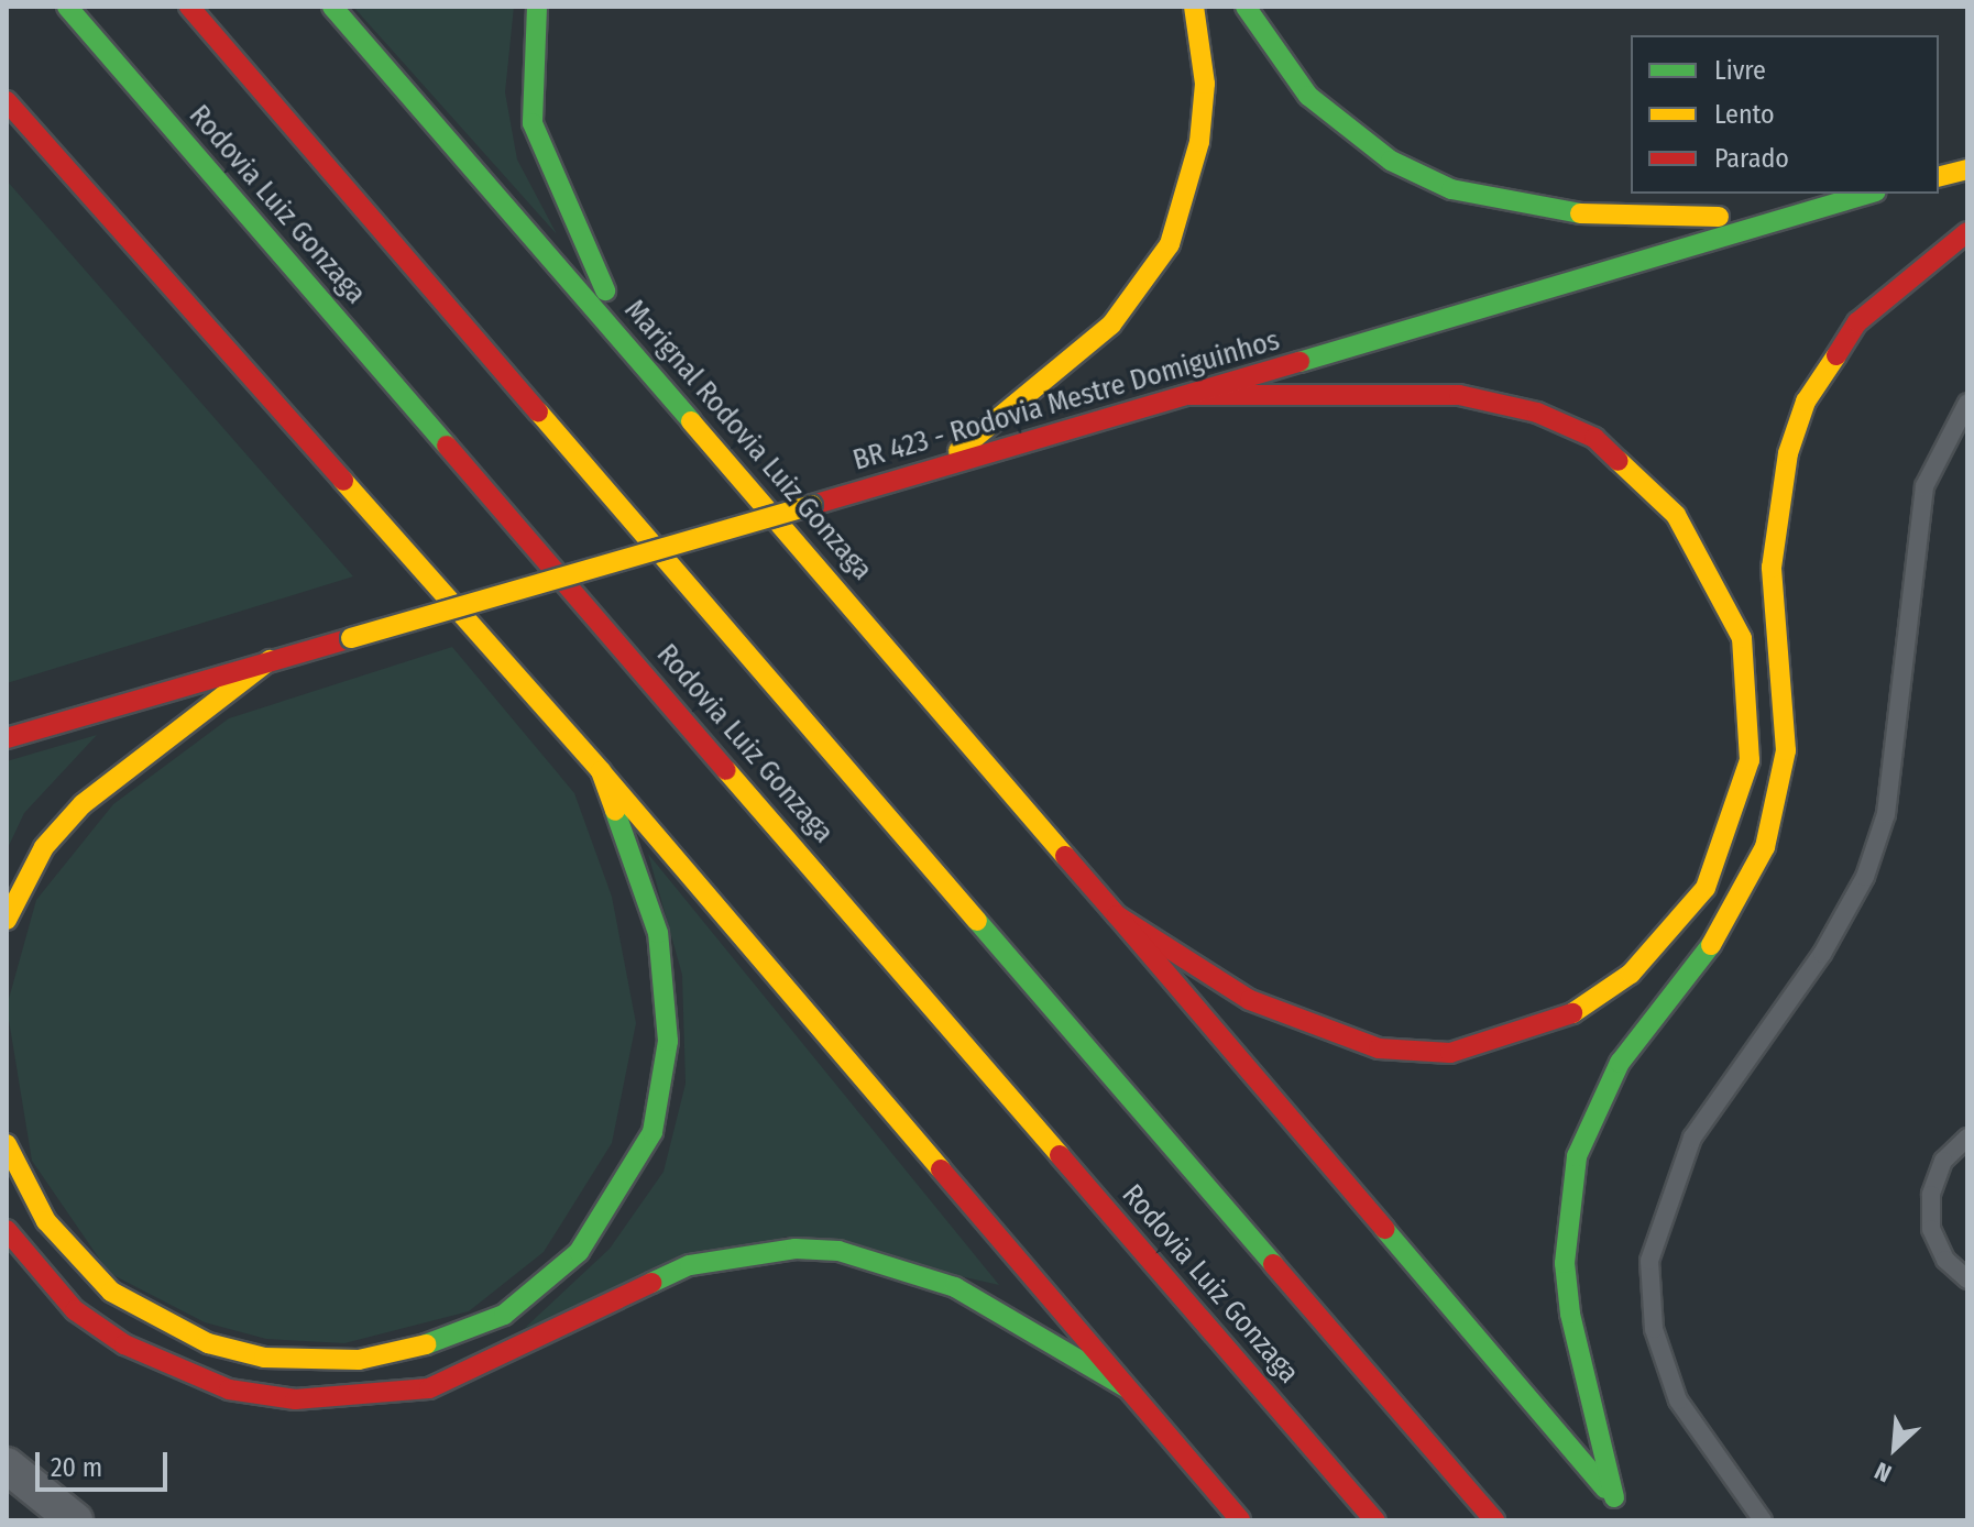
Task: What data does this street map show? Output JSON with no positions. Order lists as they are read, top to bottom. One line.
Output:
{"streets":{"main road":["Rodovia Luiz Gonzaga","BR 423 - Rodovia Mestre Domiguinhos","Marignal Rodovia Luiz Gonzaga"]},"legend":["Livre","Lento","Parado"],"scale_bar":"20 m","north":"bottom left"}
